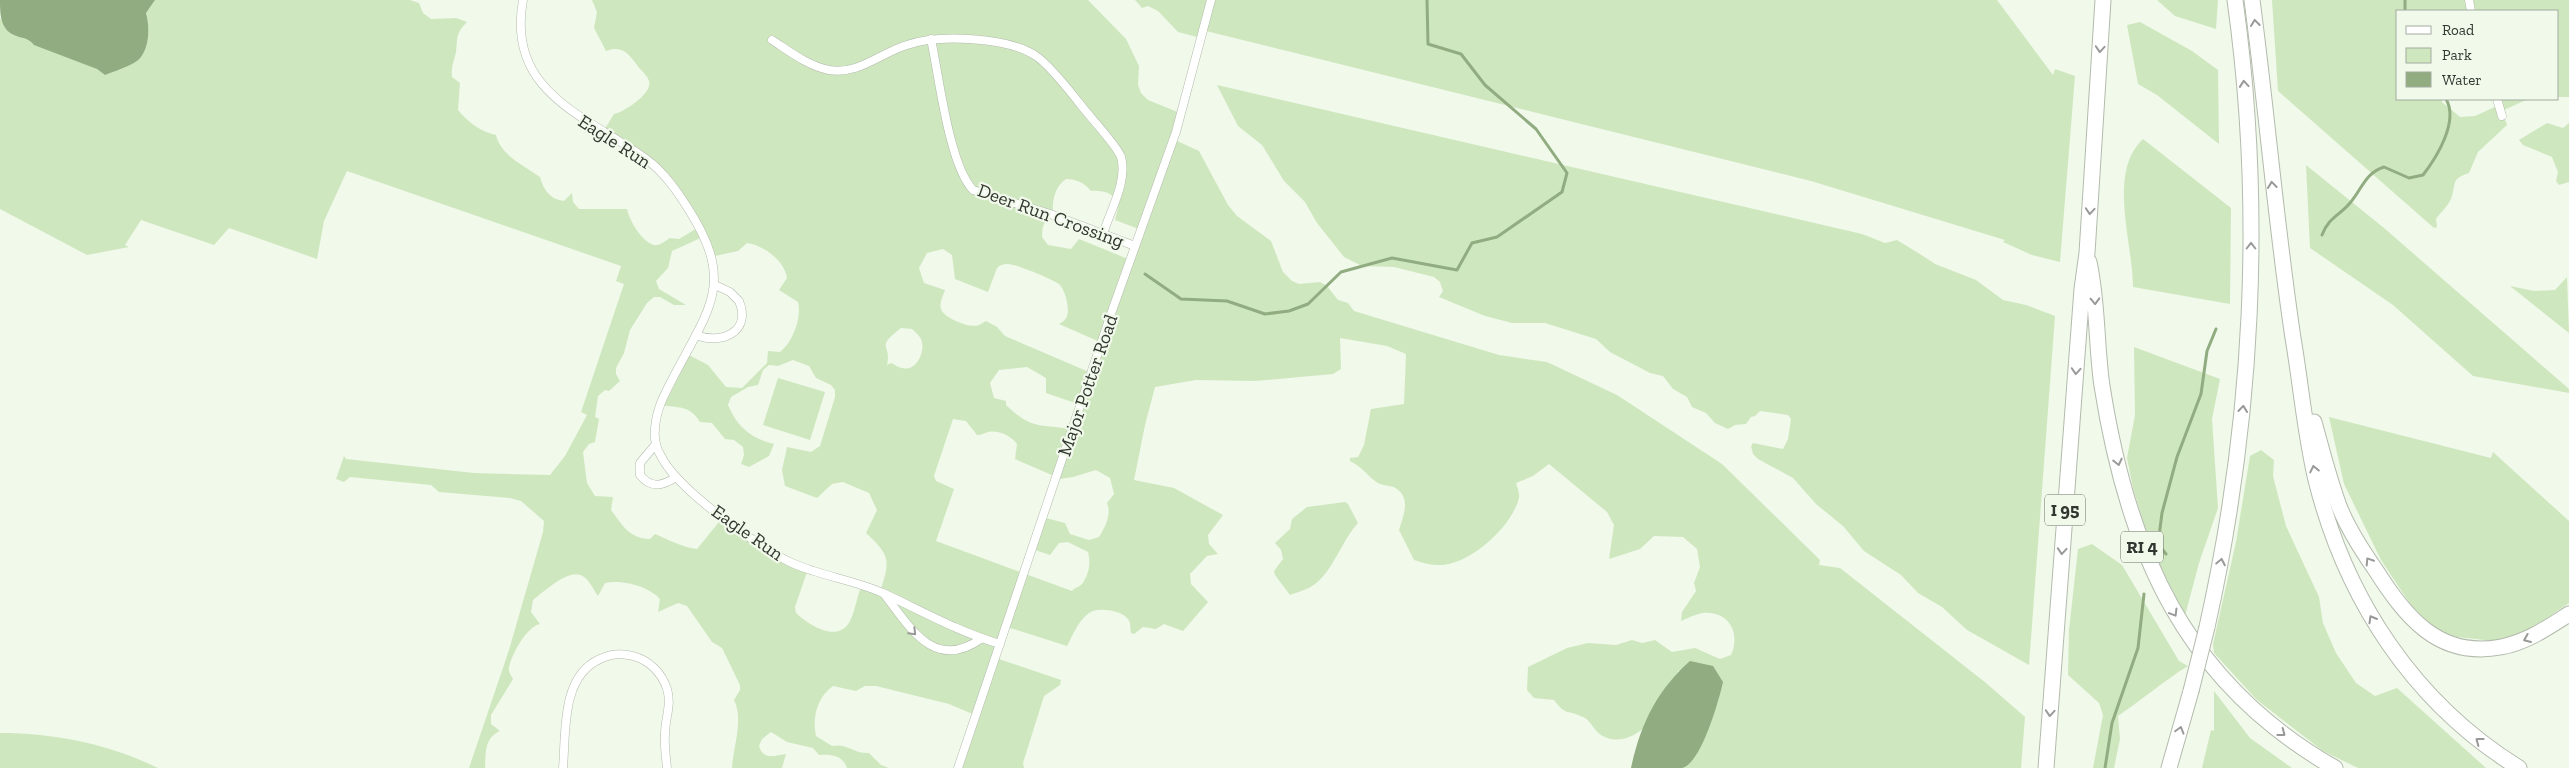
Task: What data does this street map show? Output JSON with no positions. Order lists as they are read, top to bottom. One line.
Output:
{"streets":{"highway":["I 95","RI 4"],"street":["Eagle Run","Deer Run Crossing","Major Potter Road"]},"crossings":[["Eagle Run","Major Potter Road"],["Deer Run Crossing","Major Potter Road"],["I 95","RI 4"]],"legend":["Road","Park","Water"]}
